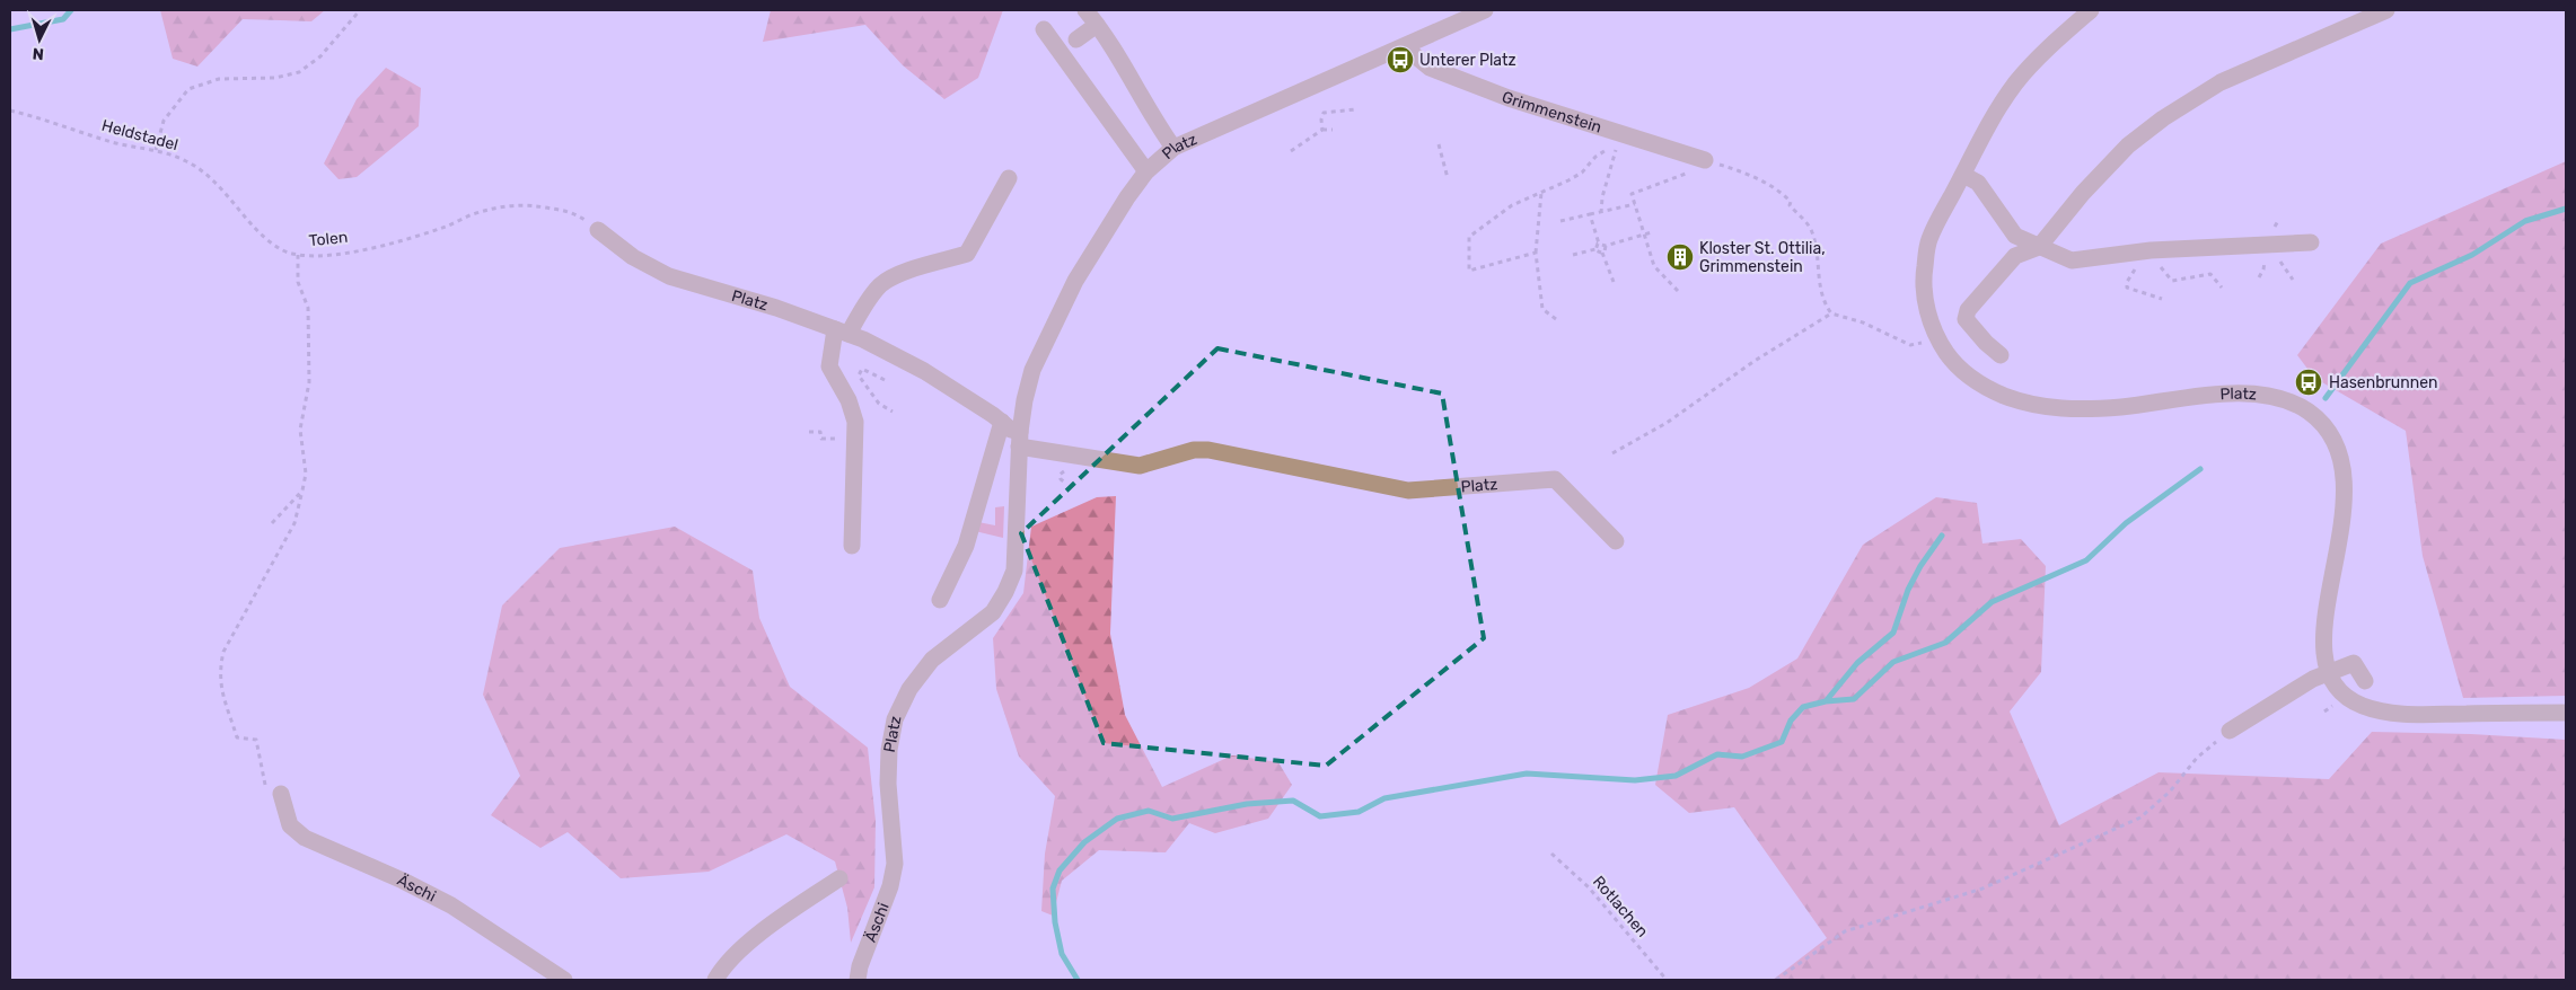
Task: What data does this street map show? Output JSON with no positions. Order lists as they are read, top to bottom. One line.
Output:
{"streets":{"street":["Grimmenstein","Platz","Äschi"],"path":["Heldstadel","Tolen","Rotlachen"]},"crossings":[["Grimmenstein","Platz"],["Heldstadel","Tolen"],["Platz","Tolen"],["Platz","Äschi"],["Tolen","Äschi"]],"places":{"bus stop":["Unterer Platz","Hasenbrunnen"],"building":["Kloster St. Ottilia, Grimmenstein"]},"north":"bottom"}
